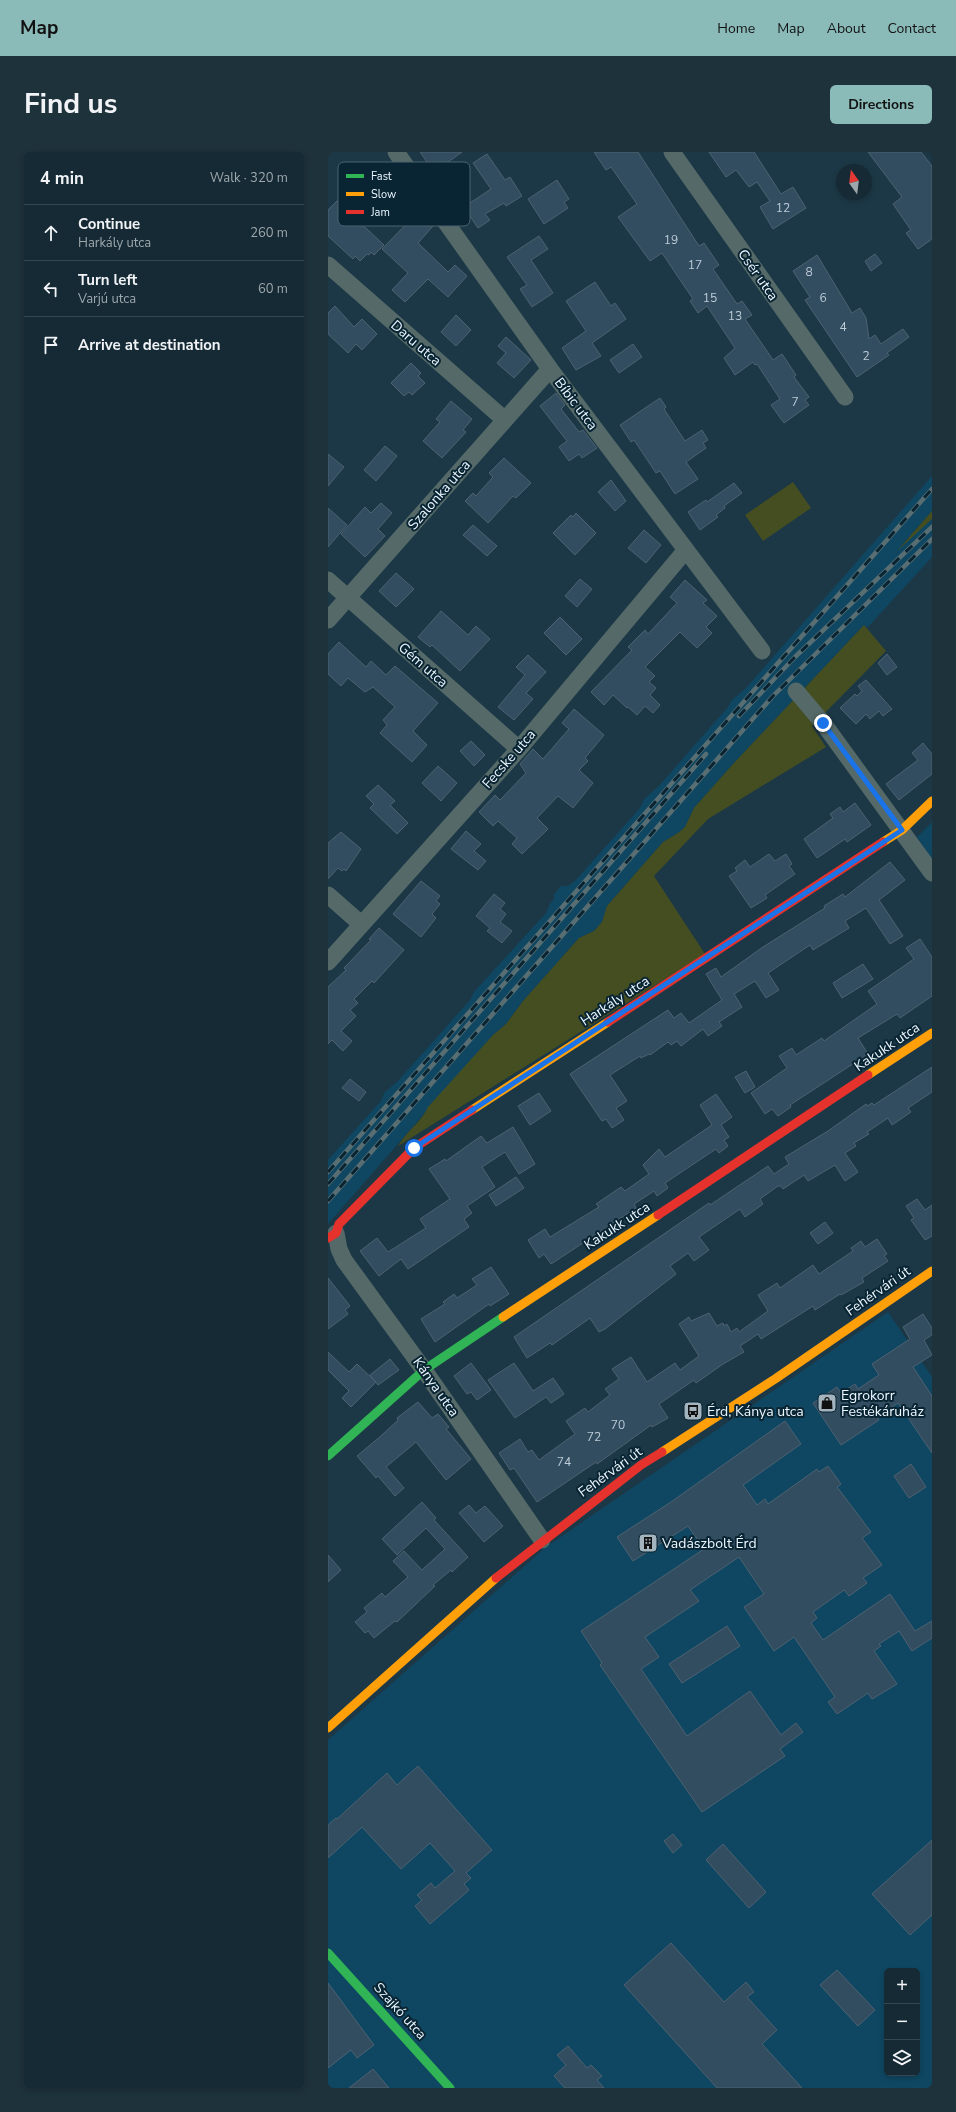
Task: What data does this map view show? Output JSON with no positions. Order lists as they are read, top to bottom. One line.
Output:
{"streets":{"street":["Csér utca","Daru utca","Bíbic utca","Szalonka utca","Gém utca","Fecske utca","Harkály utca","Kakukk utca","Fehérvári út","Kánya utca","Szajkó utca"]},"crossings":[["Daru utca","Szalonka utca"],["Bíbic utca","Szalonka utca"],["Bíbic utca","Fecske utca"],["Szalonka utca","Gém utca"],["Gém utca","Fecske utca"],["Harkály utca","Kánya utca"],["Kakukk utca","Kánya utca"],["Fehérvári út","Kánya utca"]],"places":{"shop":["Egrokorr Festékáruház"],"bus stop":["Érd, Kánya utca"],"building":["Vadászbolt Érd"]},"house_numbers":["12","19","17","8","15","6","13","4","2","7","70","72","74"],"legend":["Fast","Slow","Jam"],"north":"top","page":{"header":"Map","nav":["Home","Map","About","Contact"],"title":"Find us","buttons":"Directions","heading":["4 min","Walk · 320 m"],"list":[["Continue","Harkály utca","260 m"],["Turn left","Varjú utca","60 m"],"Arrive at destination"],"map_buttons":["+","−"]}}
